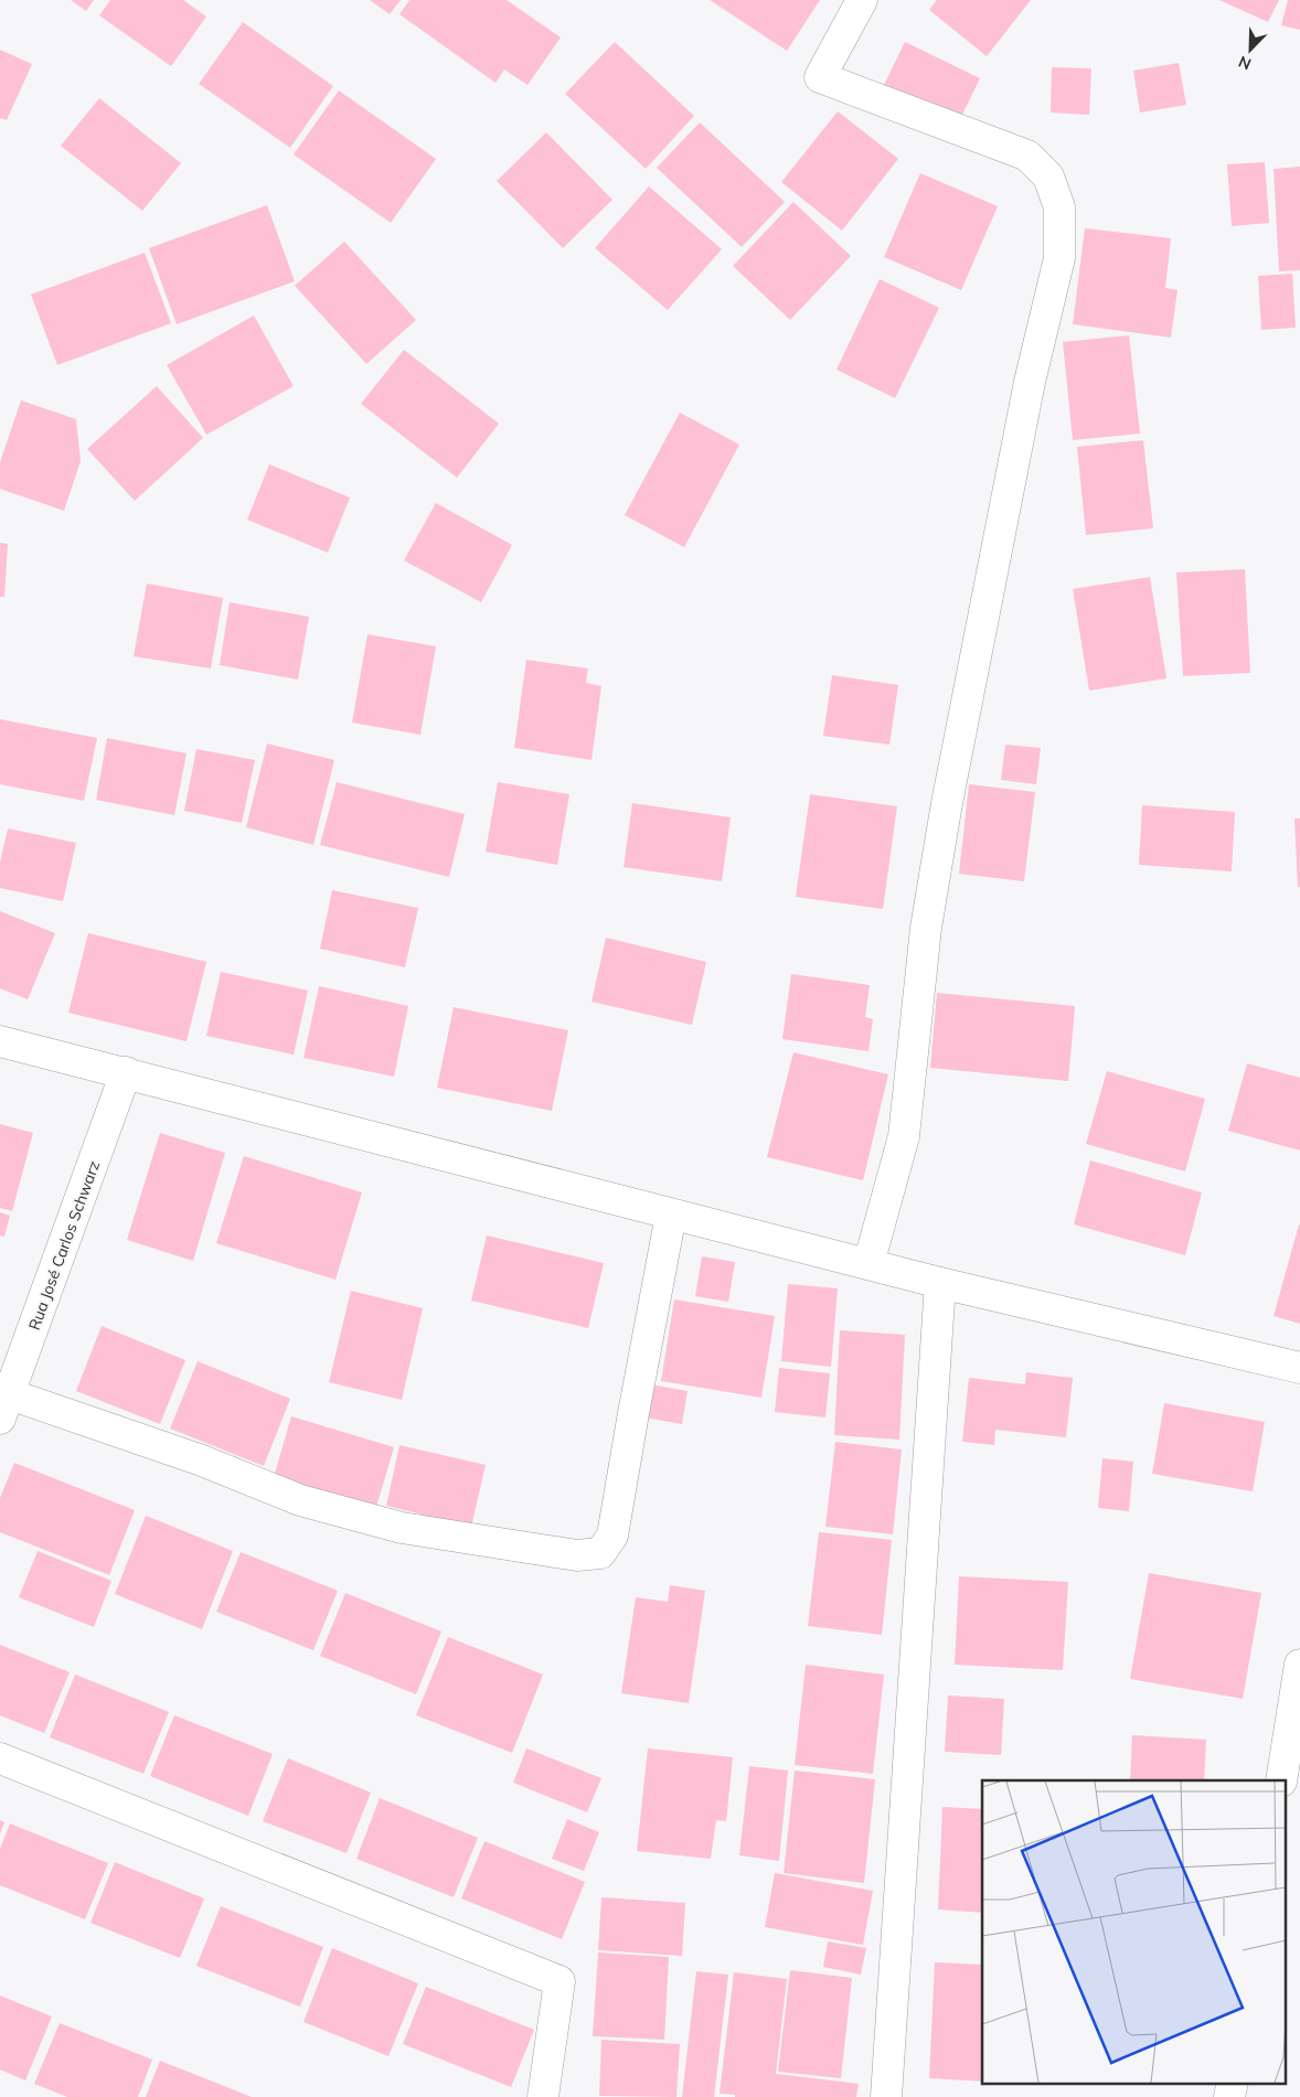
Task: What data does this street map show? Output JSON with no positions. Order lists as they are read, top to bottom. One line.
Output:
{"streets":{"street":["Rua José Carlos Schwarz"]},"north":"bottom left"}
